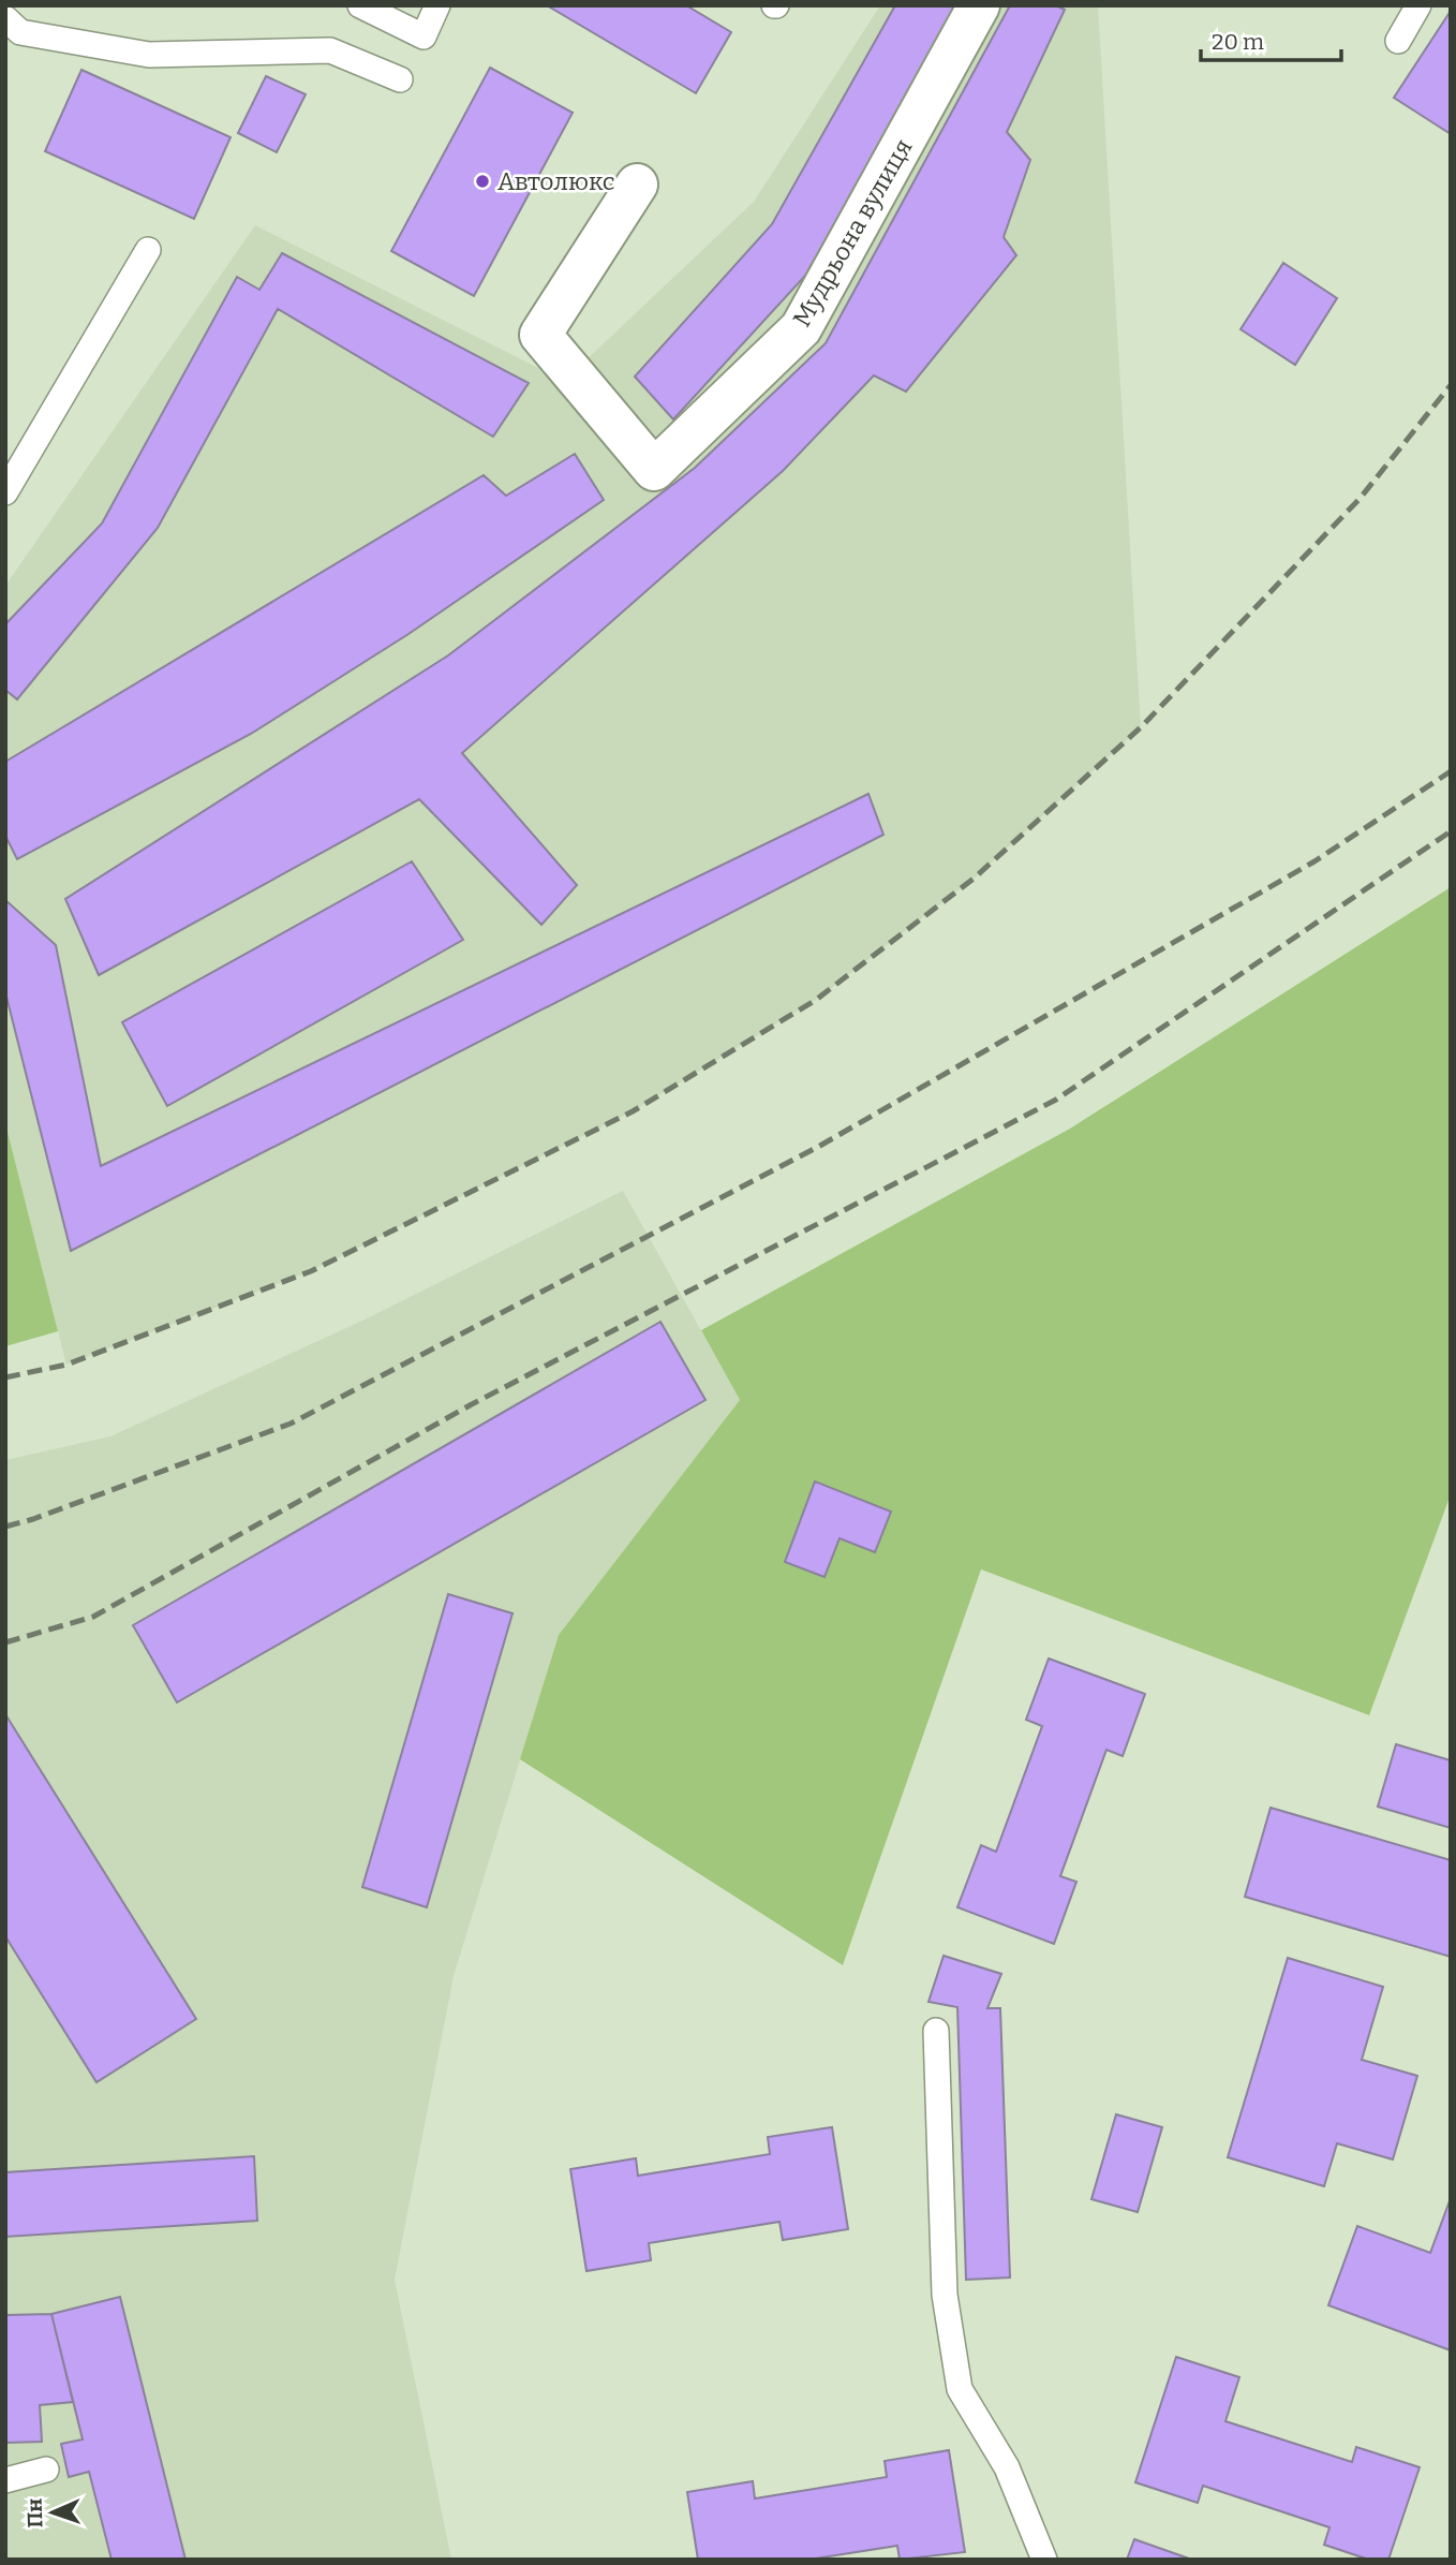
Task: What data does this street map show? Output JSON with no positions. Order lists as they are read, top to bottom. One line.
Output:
{"streets":{"street":["Мудрьона вулиця"]},"places":["Автолюкс"],"scale_bar":"20 m","north":"left"}
